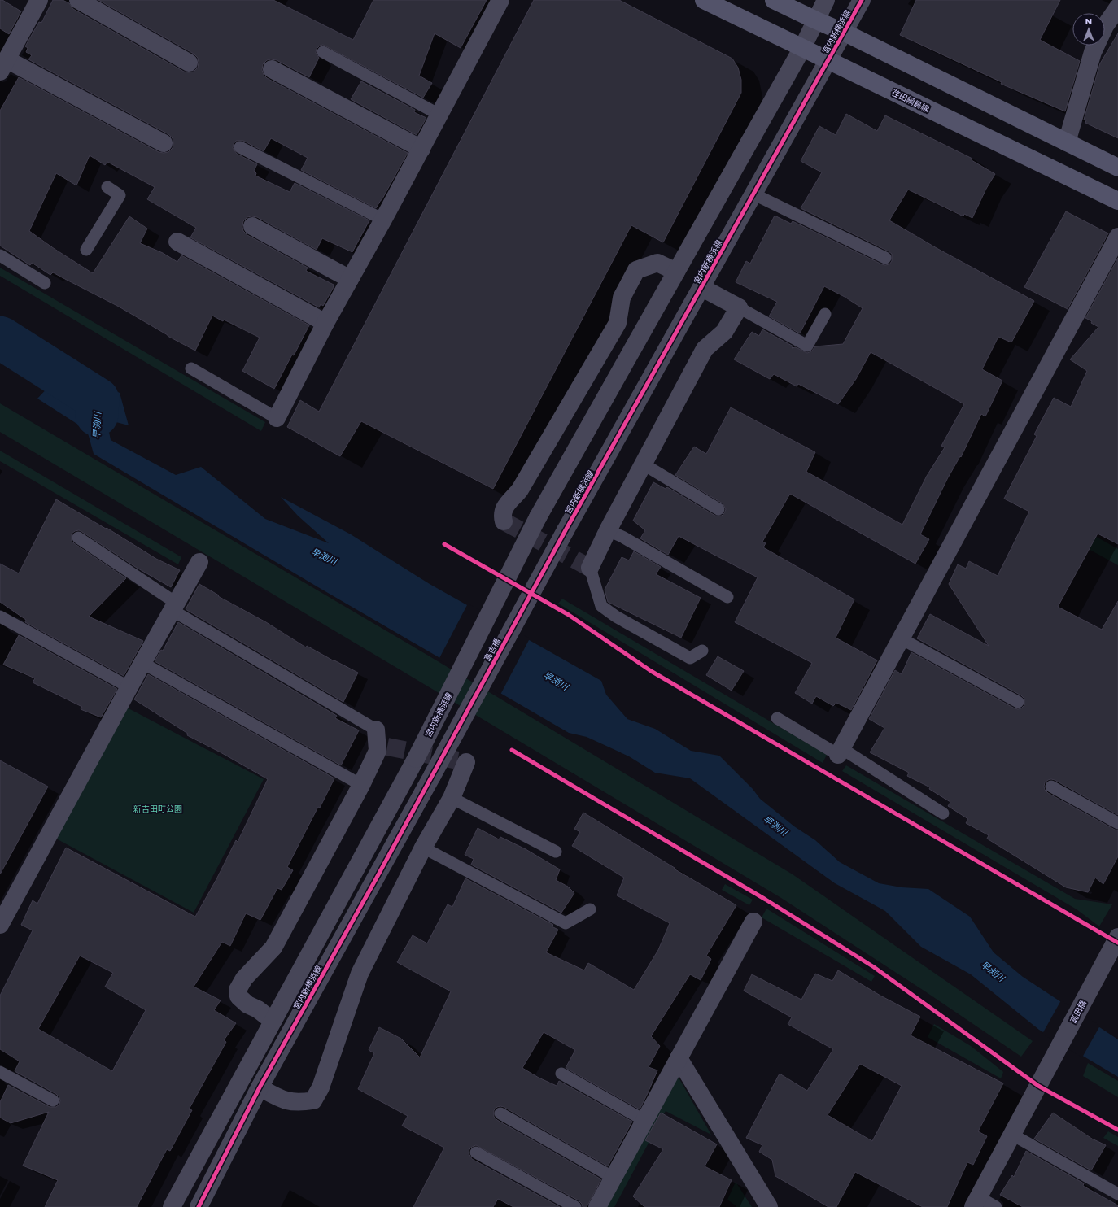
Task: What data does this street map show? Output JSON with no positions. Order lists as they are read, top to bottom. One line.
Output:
{"streets":{"main road":["荏田綱島線"],"street":["宮内新横浜線","高吉橋","高田橋"]},"crossings":[["宮内新横浜線","荏田綱島線"],["宮内新横浜線","高吉橋"]],"water":["早渕川"],"parks":["新吉田町公園"],"north":"top"}
